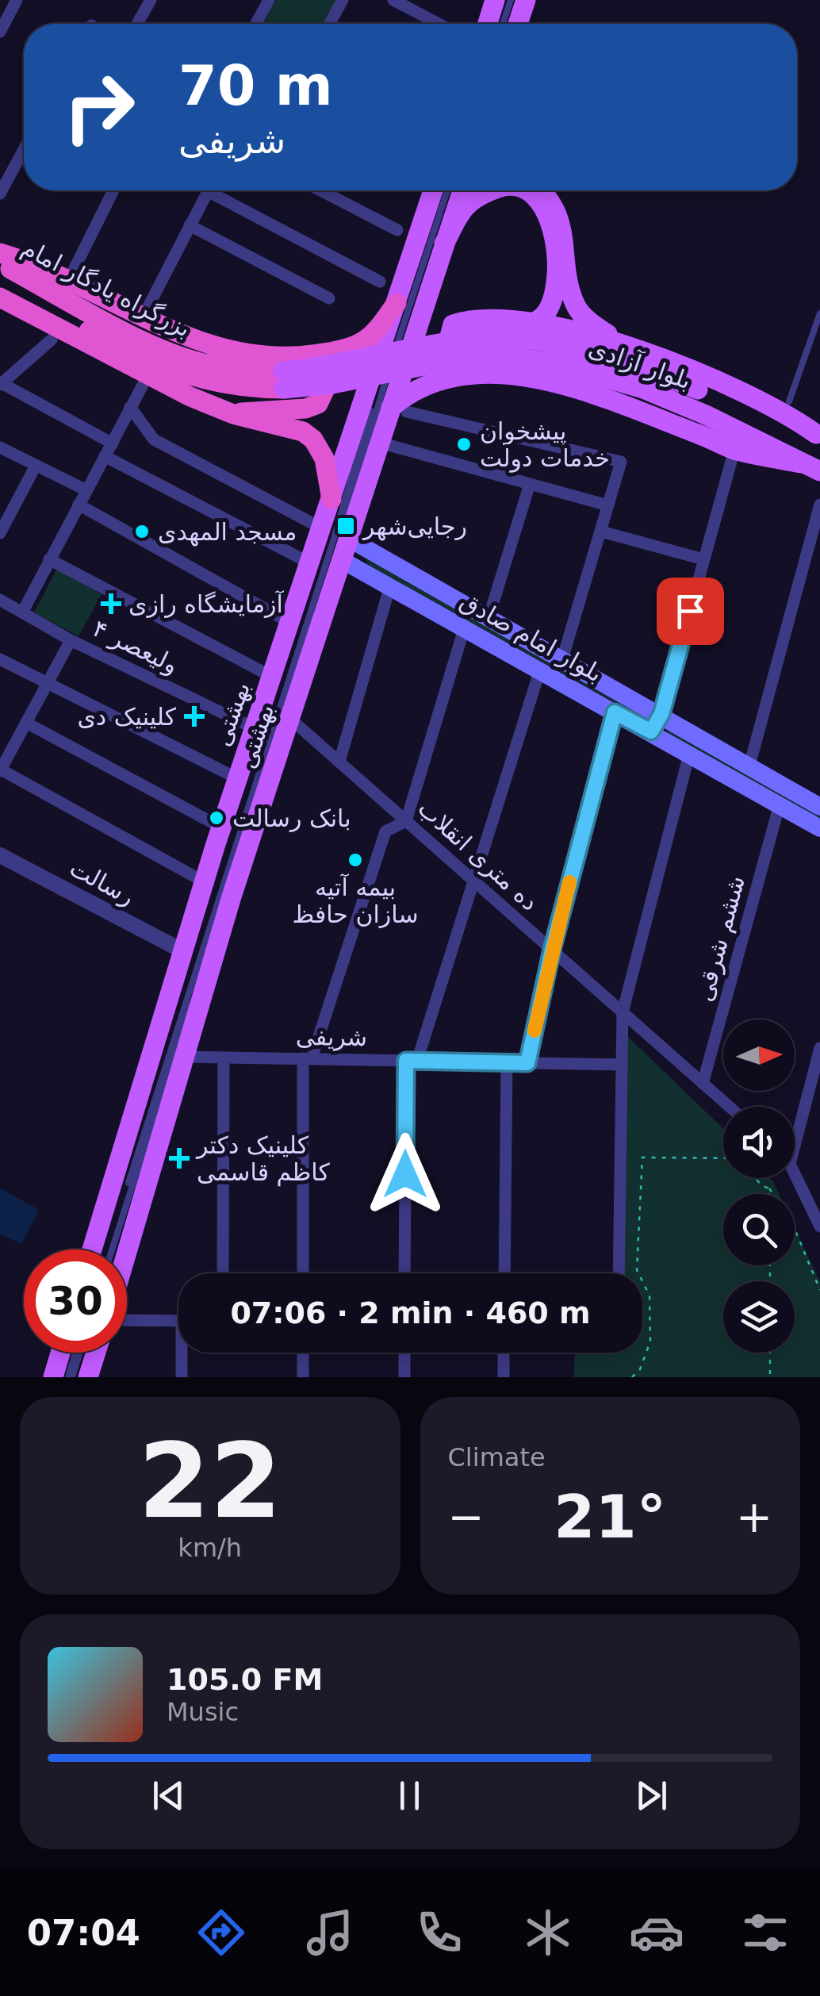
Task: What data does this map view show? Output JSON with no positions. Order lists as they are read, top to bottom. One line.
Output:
{"streets":{"highway":["بزرگراه یادگار امام"],"main road":["بلوار آزادی","بلوار امام صادق","بهشتی","بهشتى"],"street":["ولیعصر ۴","ده متری انقلاب","رسالت","ششم شرقی","شریفی"]},"crossings":[["بلوار امام صادق","بهشتى"],["بلوار امام صادق","ششم شرقی"],["ولیعصر ۴","بهشتی"],["بهشتی","رسالت"],["بهشتى","ده متری انقلاب"],["بهشتى","شریفی"],["ده متری انقلاب","ششم شرقی"]],"places":{"other":["پیشخوان خدمات دولت","مسجد المهدی","بانک رسالت","بیمه آتیه سازان حافظ"],"transit":["رجایی‌شهر"],"health":["آزمایشگاه رازی","کلینیک دی","کلینیک دکتر کاظم قاسمی"]},"north":"right","page":{"turn":["70 m","شریفی"],"limit":"30","trip":"07:06 · 2 min · 460 m","tile":[["22","km/h"],"Climate"],"heat":["−","21°","+"],"song":["105.0 FM","Music"],"tabs":"07:04"}}
